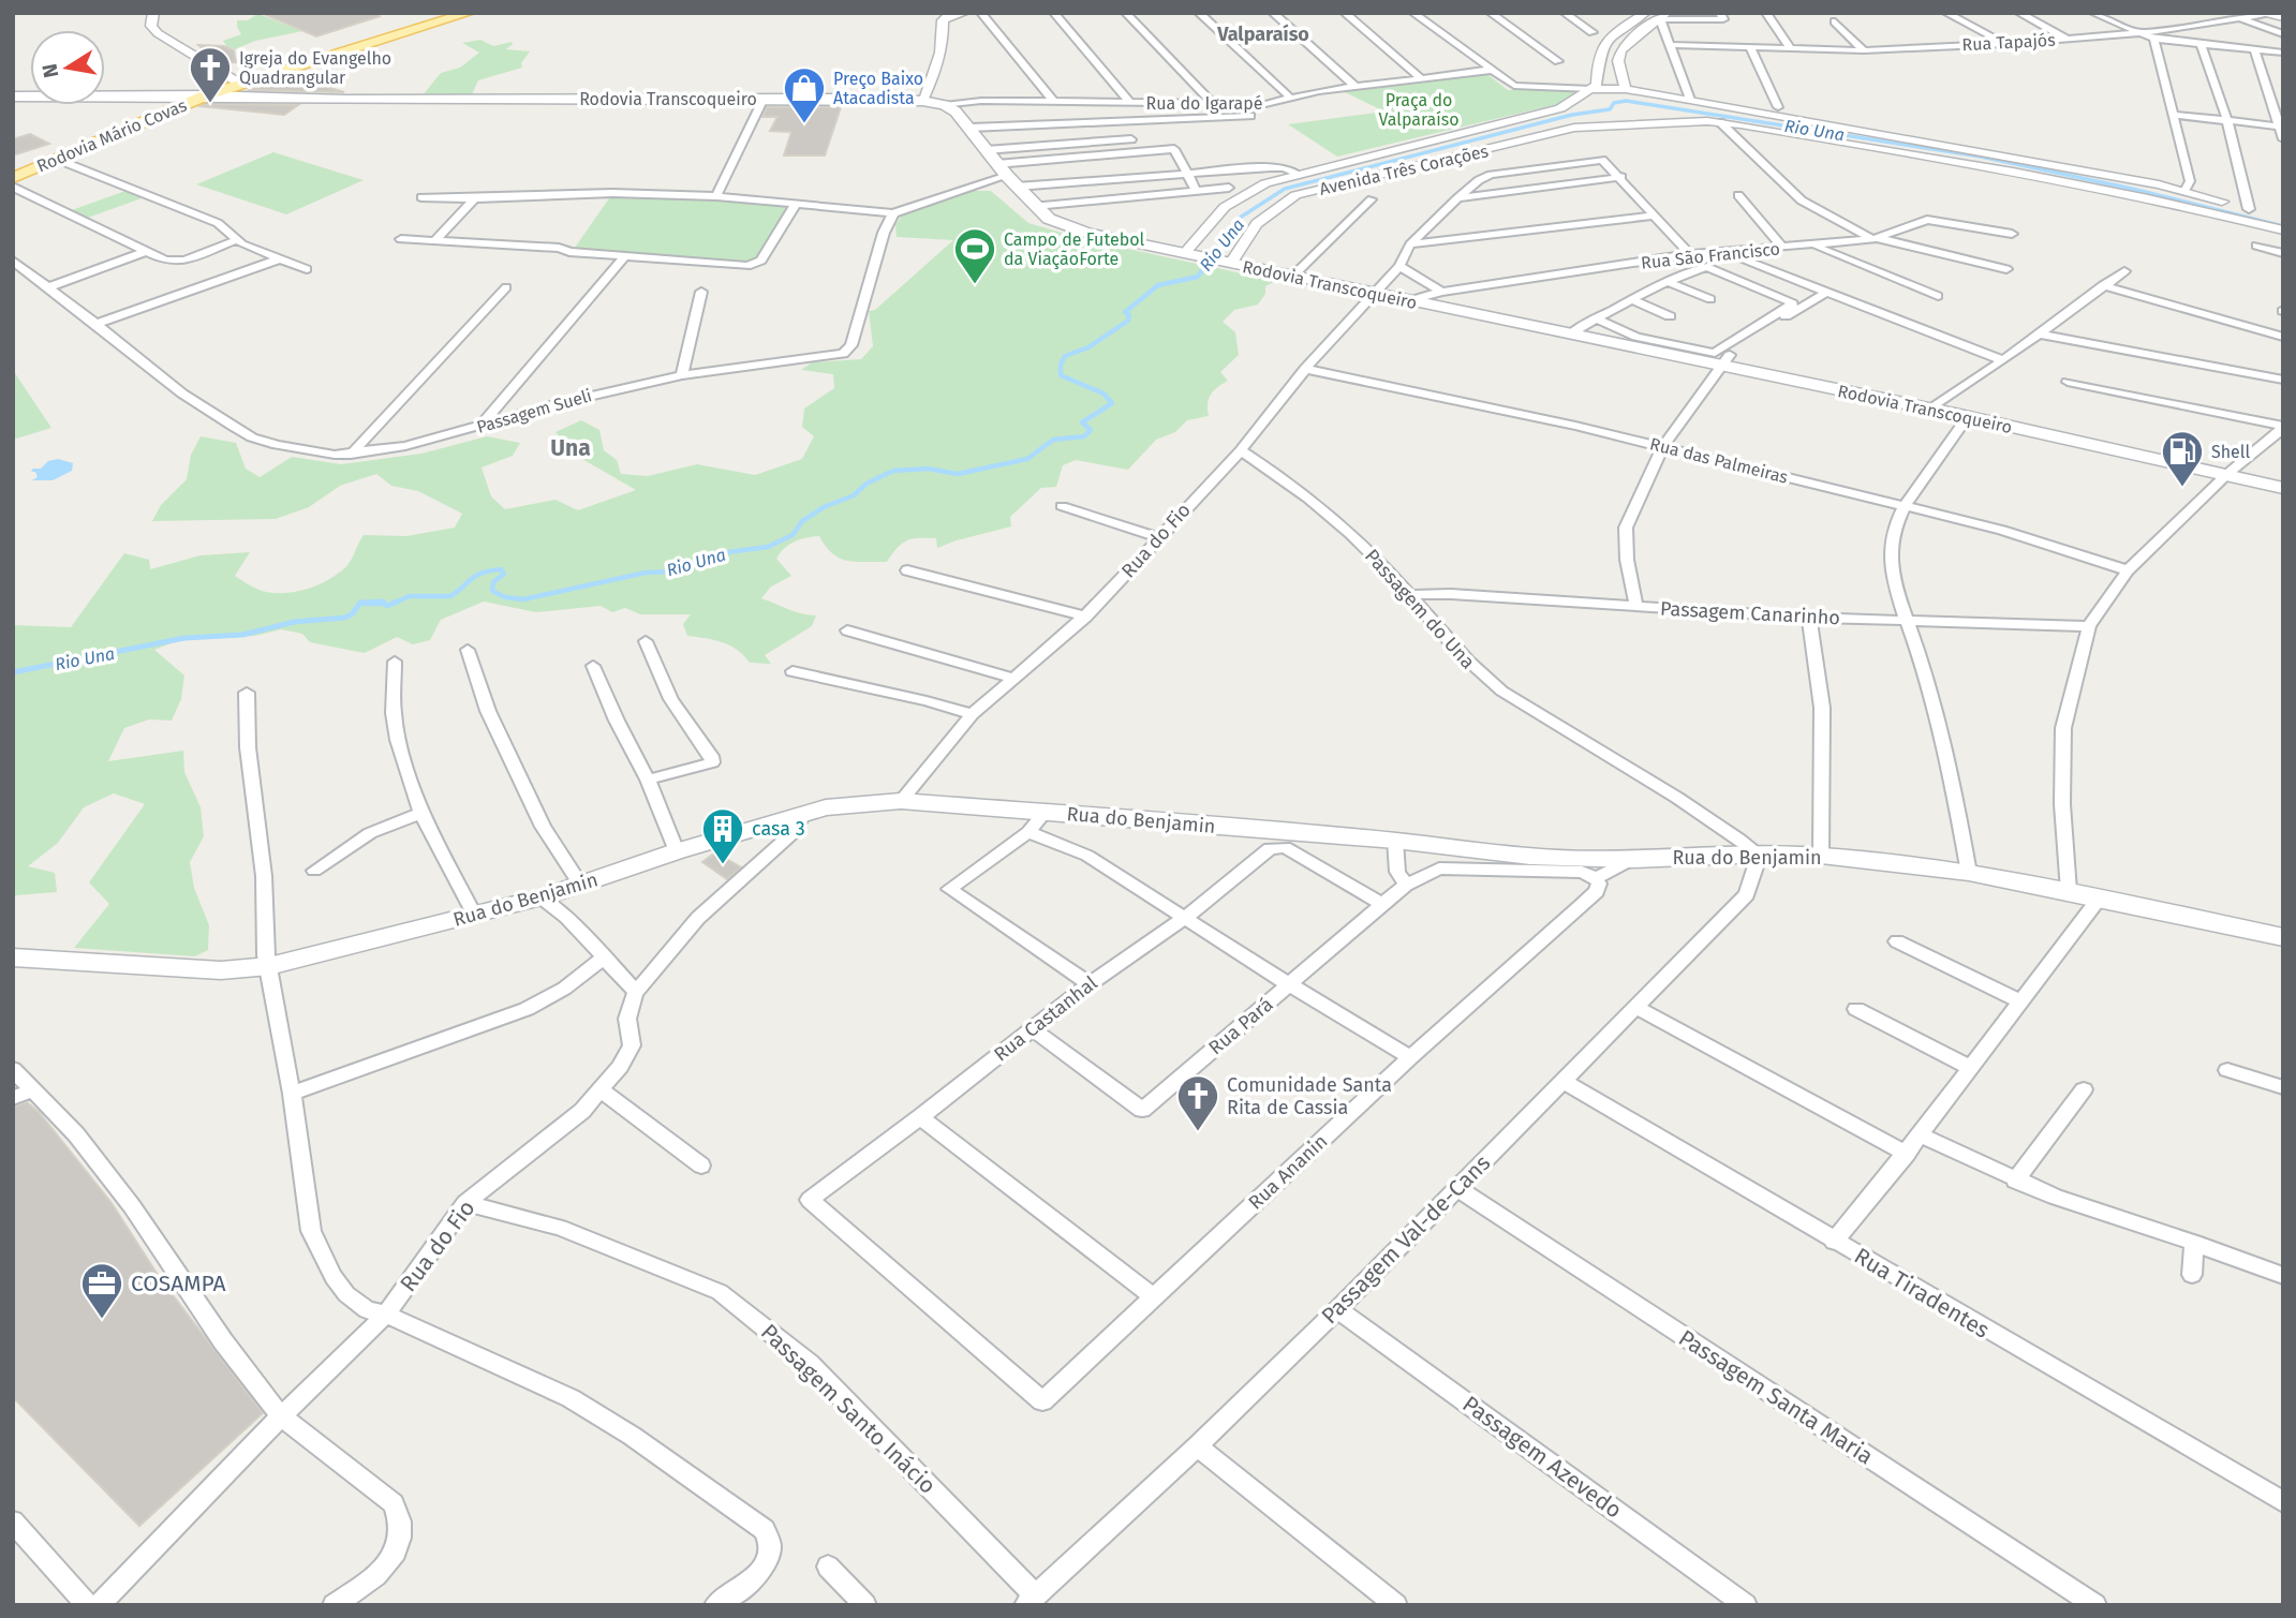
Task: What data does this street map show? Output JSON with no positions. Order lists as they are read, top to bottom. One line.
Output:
{"streets":{"main road":["Rodovia Transcoqueiro","Rodovia Mário Covas","Rua do Benjamin"],"street":["Rua Tapajós","Rua do Igarapé","Avenida Três Corações","Rua São Francisco","Passagem Sueli","Rua das Palmeiras","Rua do Fio","Passagem do Una","Passagem Canarinho","Rua Castanhal","Rua Pará","Rua Ananin","Passagem Val-de-Cans","Rua Tiradentes","Passagem Santa Maria","Passagem Santo Inácio","Passagem Azevedo"]},"crossings":[["Rodovia Transcoqueiro","Rua do Igarapé"],["Rodovia Transcoqueiro","Rodovia Mário Covas"],["Rodovia Transcoqueiro","Avenida Três Corações"],["Rodovia Transcoqueiro","Rua São Francisco"],["Rodovia Transcoqueiro","Rua do Fio"],["Rua das Palmeiras","Rua do Fio"],["Rua do Fio","Passagem do Una"],["Rua do Fio","Rua do Benjamin"],["Rua do Fio","Passagem Santo Inácio"],["Passagem do Una","Passagem Canarinho"],["Passagem do Una","Rua do Benjamin"],["Passagem do Una","Passagem Val-de-Cans"],["Rua do Benjamin","Passagem Val-de-Cans"],["Rua Castanhal","Rua Pará"],["Rua Castanhal","Rua Ananin"],["Rua Pará","Rua Ananin"],["Passagem Val-de-Cans","Rua Tiradentes"],["Passagem Val-de-Cans","Passagem Santa Maria"],["Passagem Val-de-Cans","Passagem Santo Inácio"],["Passagem Val-de-Cans","Passagem Azevedo"]],"districts":["Valparaíso","Una"],"water":["Rio Una"],"parks":["Praça do Valparaíso"],"places":{"church":["Igreja do Evangelho Quadrangular","Comunidade Santa Rita de Cassia"],"shop":["Preço Baixo Atacadista"],"sports":["Campo de Futebol da ViaçãoForte"],"fuel station":["Shell"],"building":["casa 3"],"office":["COSAMPA"]},"north":"left"}
